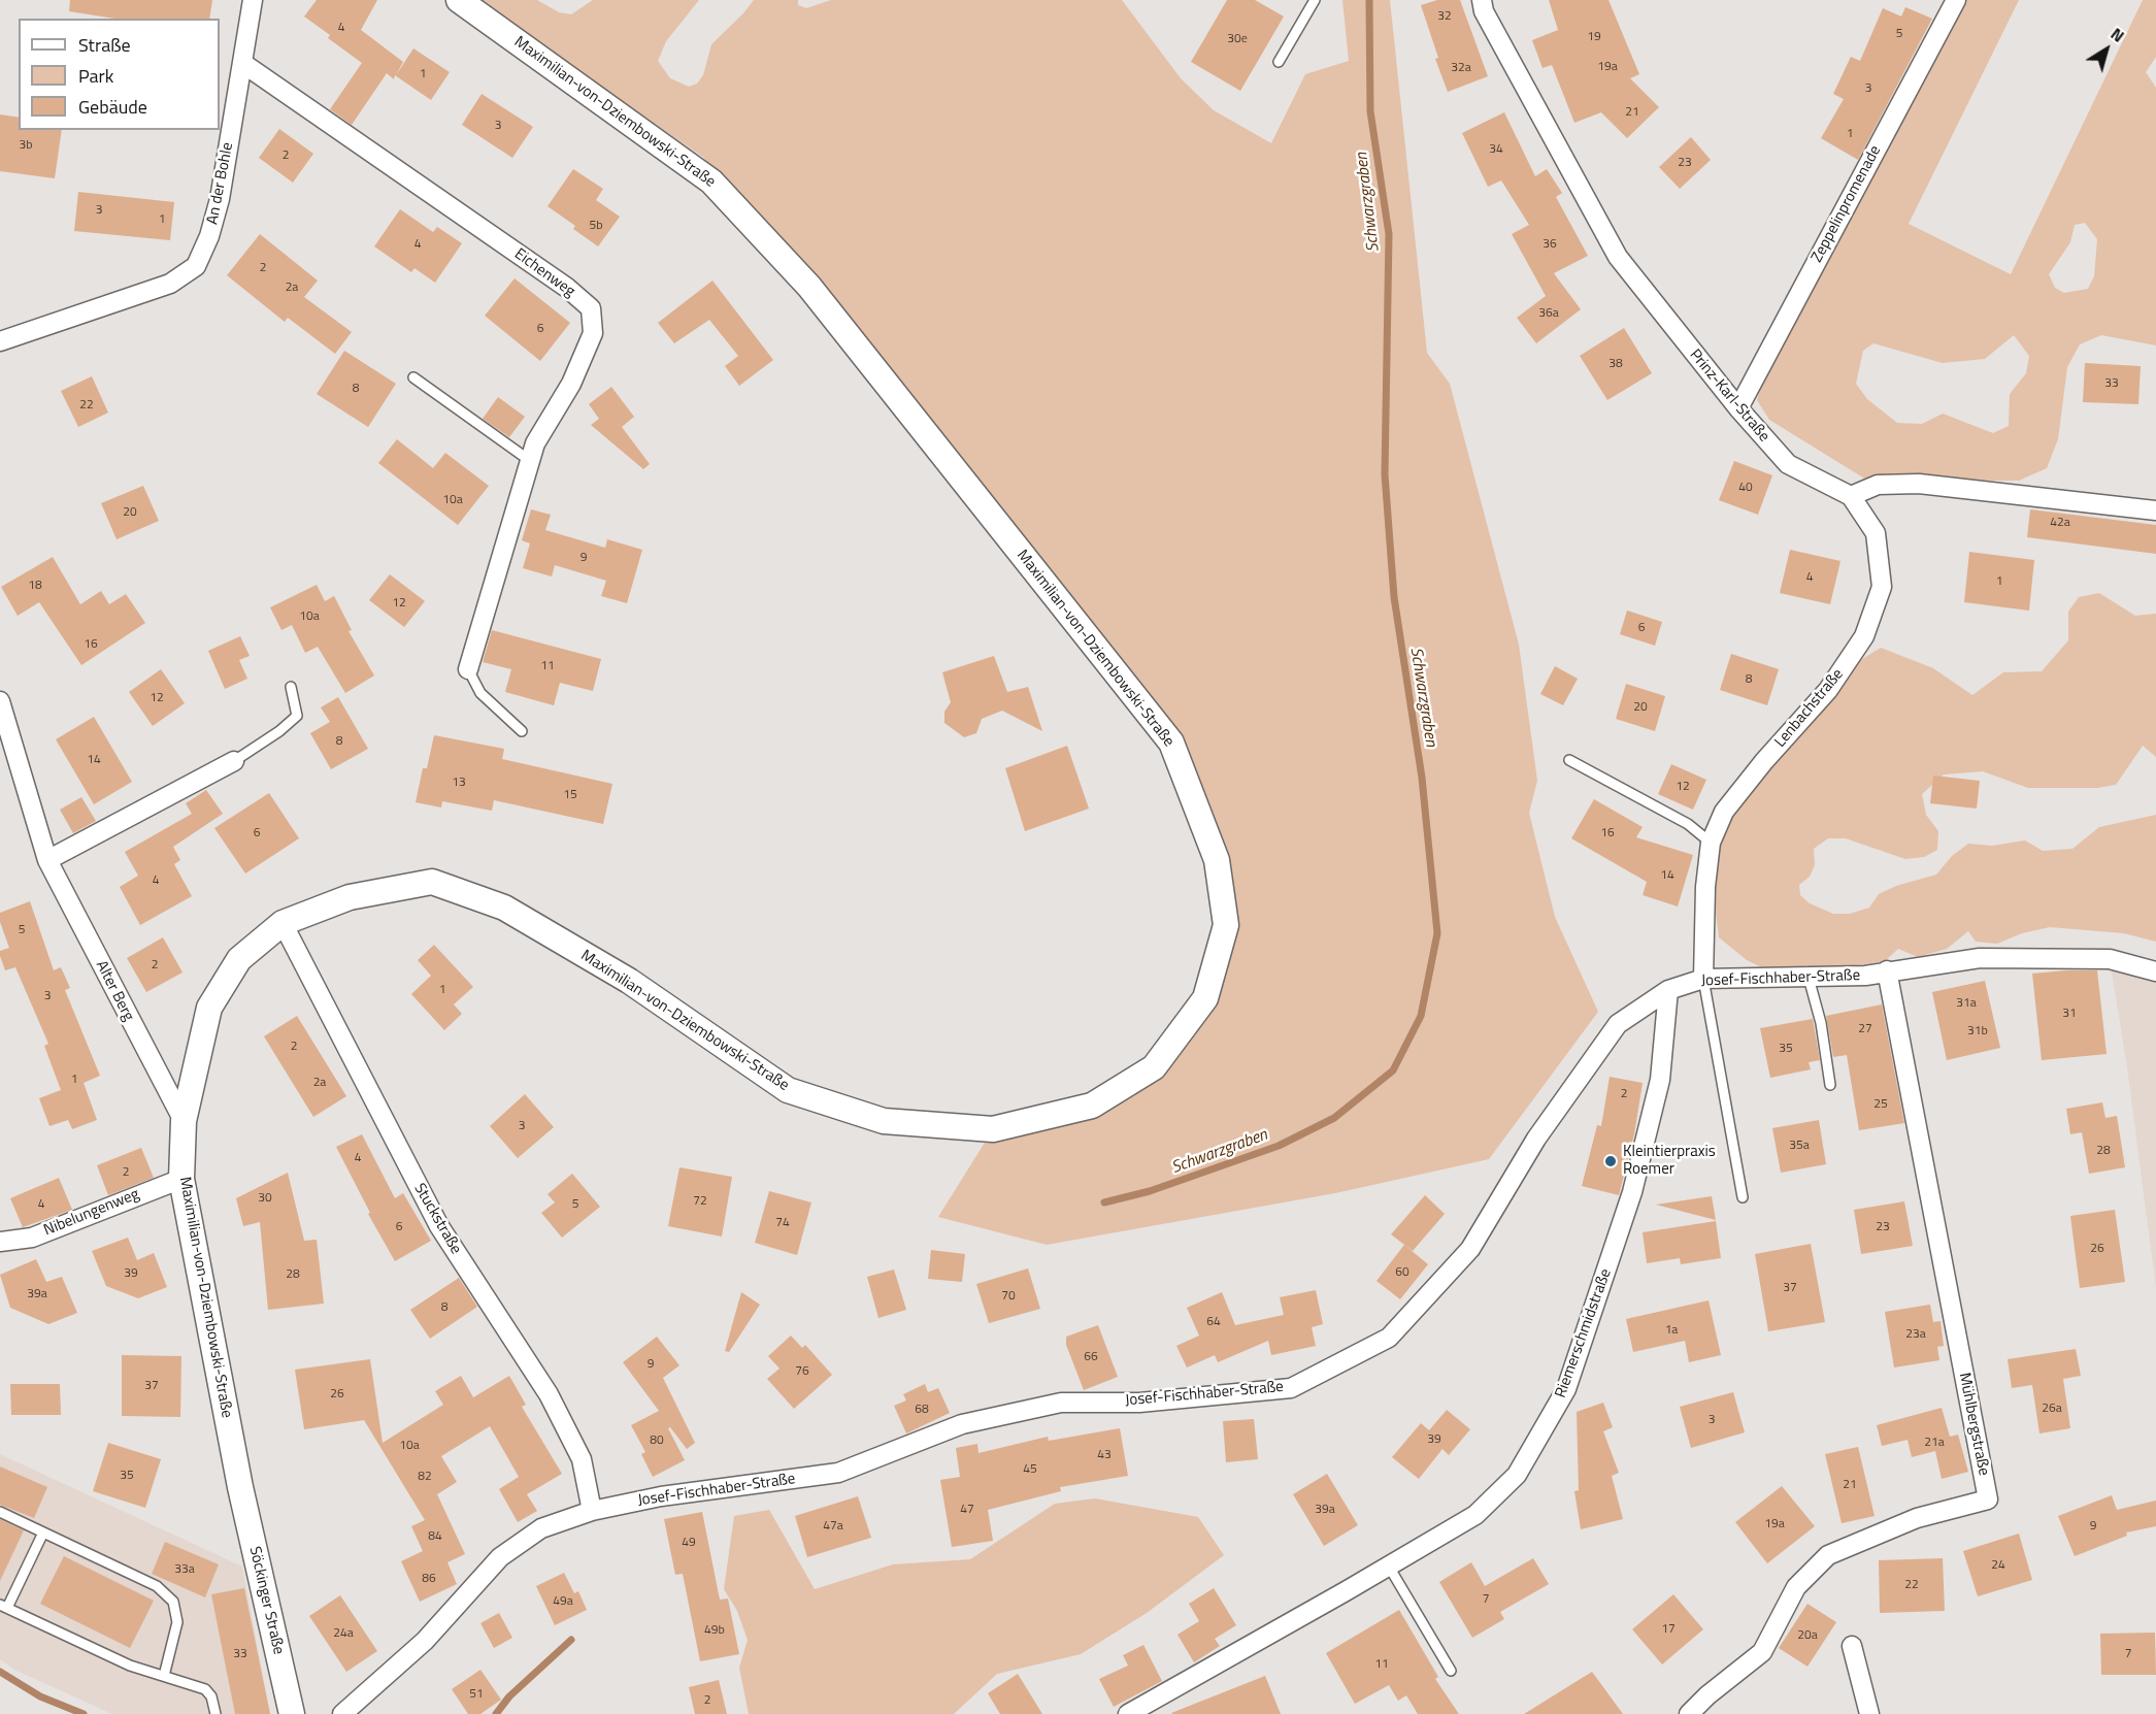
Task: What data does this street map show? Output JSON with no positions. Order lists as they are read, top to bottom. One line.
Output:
{"streets":{"street":["Maximilian-von-Dziembowski-Straße","An der Bohle","Zeppelinpromenade","Eichenweg","Prinz-Karl-Straße","Lenbachstraße","Josef-Fischhaber-Straße","Alter Berg","Nibelungenweg","Stuckstraße","Riemerschmidstraße","Mühlbergstraße","Söckinger Straße"]},"crossings":[["Maximilian-von-Dziembowski-Straße","Alter Berg"],["Maximilian-von-Dziembowski-Straße","Nibelungenweg"],["Maximilian-von-Dziembowski-Straße","Stuckstraße"],["Maximilian-von-Dziembowski-Straße","Söckinger Straße"],["An der Bohle","Eichenweg"],["Zeppelinpromenade","Prinz-Karl-Straße"],["Prinz-Karl-Straße","Lenbachstraße"],["Lenbachstraße","Josef-Fischhaber-Straße"],["Josef-Fischhaber-Straße","Stuckstraße"],["Josef-Fischhaber-Straße","Riemerschmidstraße"],["Josef-Fischhaber-Straße","Mühlbergstraße"]],"water":["Schwarzgraben"],"places":["Kleintierpraxis Roemer"],"house_numbers":["32","4","5","19","30e","19a","32a","1","3","21","3","1","3b","34","2","23","3","1","5b","4","36","2","2a","36a","6","38","33","8","22","40","10a","20","42a","9","4","1","18","12","10a","6","16","11","8","12","20","8","14","13","12","15","6","16","14","4","5","2","1","3","31a","31","27","31b","2","35","1","2a","2","25","3","35a","28","4","2","30","72","4","5","74","6","23","26","60","39","28","37","39a","70","8","64","1a","23a","66","9","76","37","26","26a","68","3","39","80","21a","10a","43","45","35","82","21","47","39a","19a","47a","9","84","49","24","33a","86","22","7","49a","17","49b","24a","20a","33","7","11","51","2"],"legend":["Straße","Park","Gebäude"],"north":"top right"}
